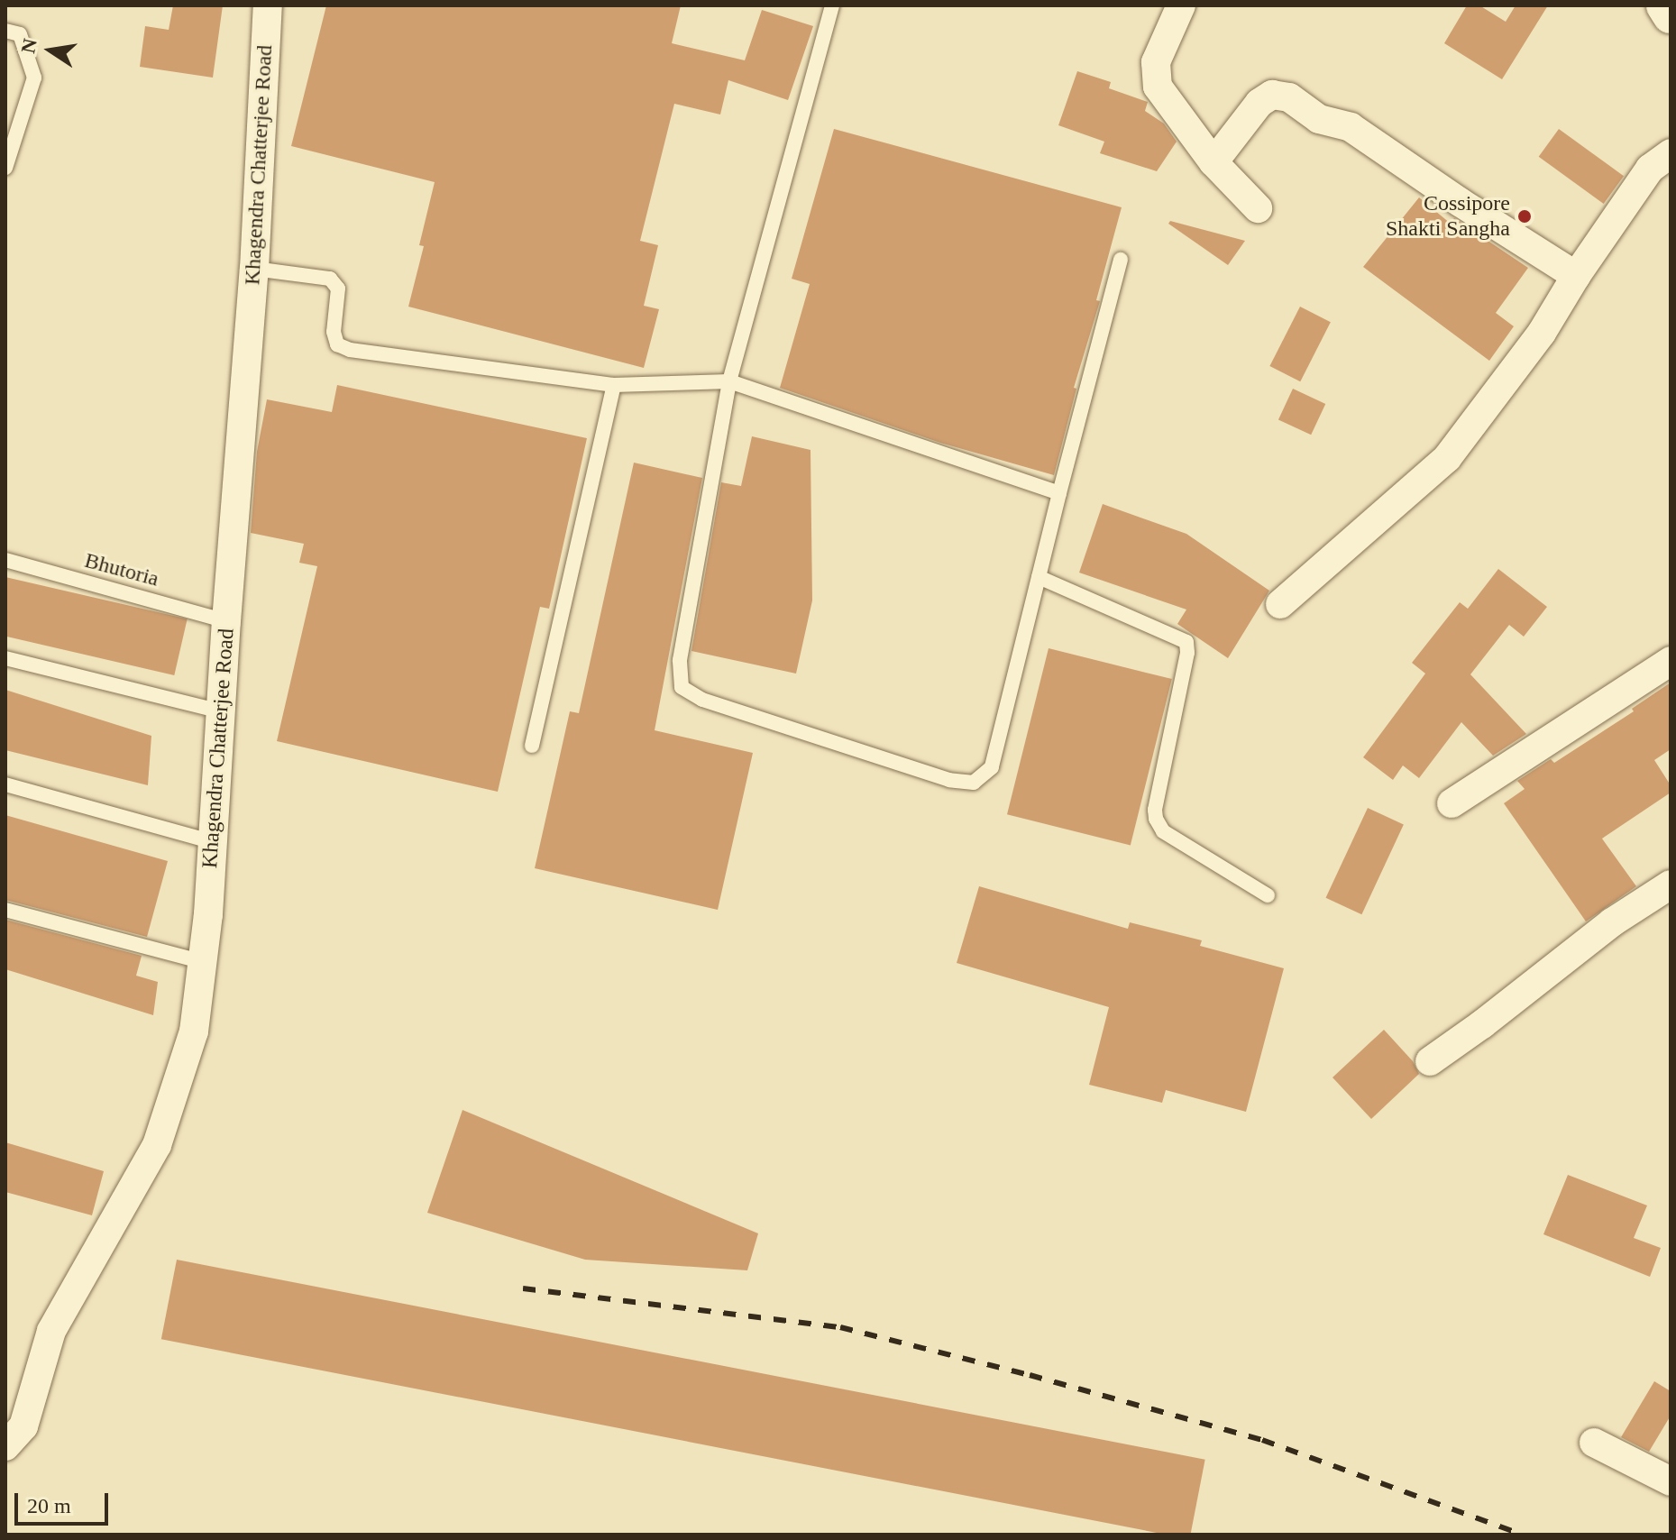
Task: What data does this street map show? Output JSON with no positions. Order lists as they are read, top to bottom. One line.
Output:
{"streets":{"street":["Khagendra Chatterjee Road"],"lane":["Bhutoria"]},"crossings":[["Khagendra Chatterjee Road","Bhutoria"]],"places":["Cossipore Shakti Sangha"],"scale_bar":"20 m","north":"left"}
